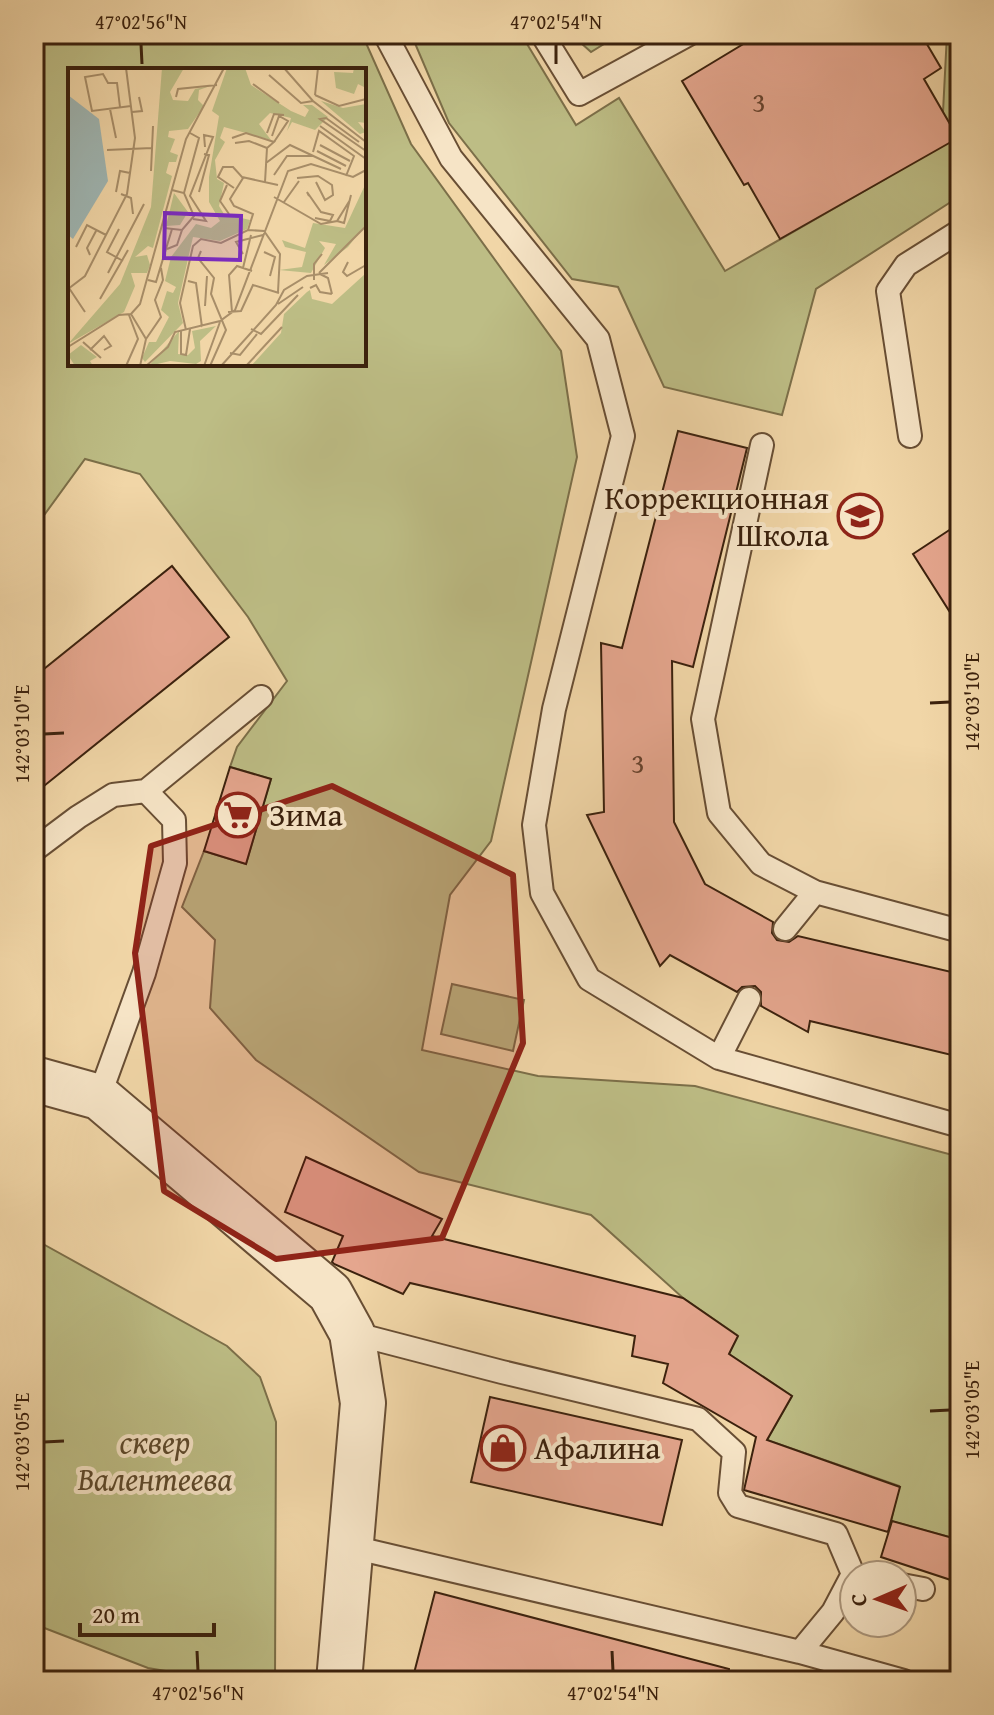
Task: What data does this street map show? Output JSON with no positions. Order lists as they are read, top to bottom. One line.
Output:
{"parks":["сквер Валентеева"],"places":{"school or university":["Коррекционная Школа"],"supermarket":["Зима"],"shop":["Афалина"]},"house_numbers":["3","3"],"scale_bar":"20 m","north":"left","coordinates":["47°02'56\"N","47°02'54\"N","142°03'10\"E","142°03'05\"E"]}
